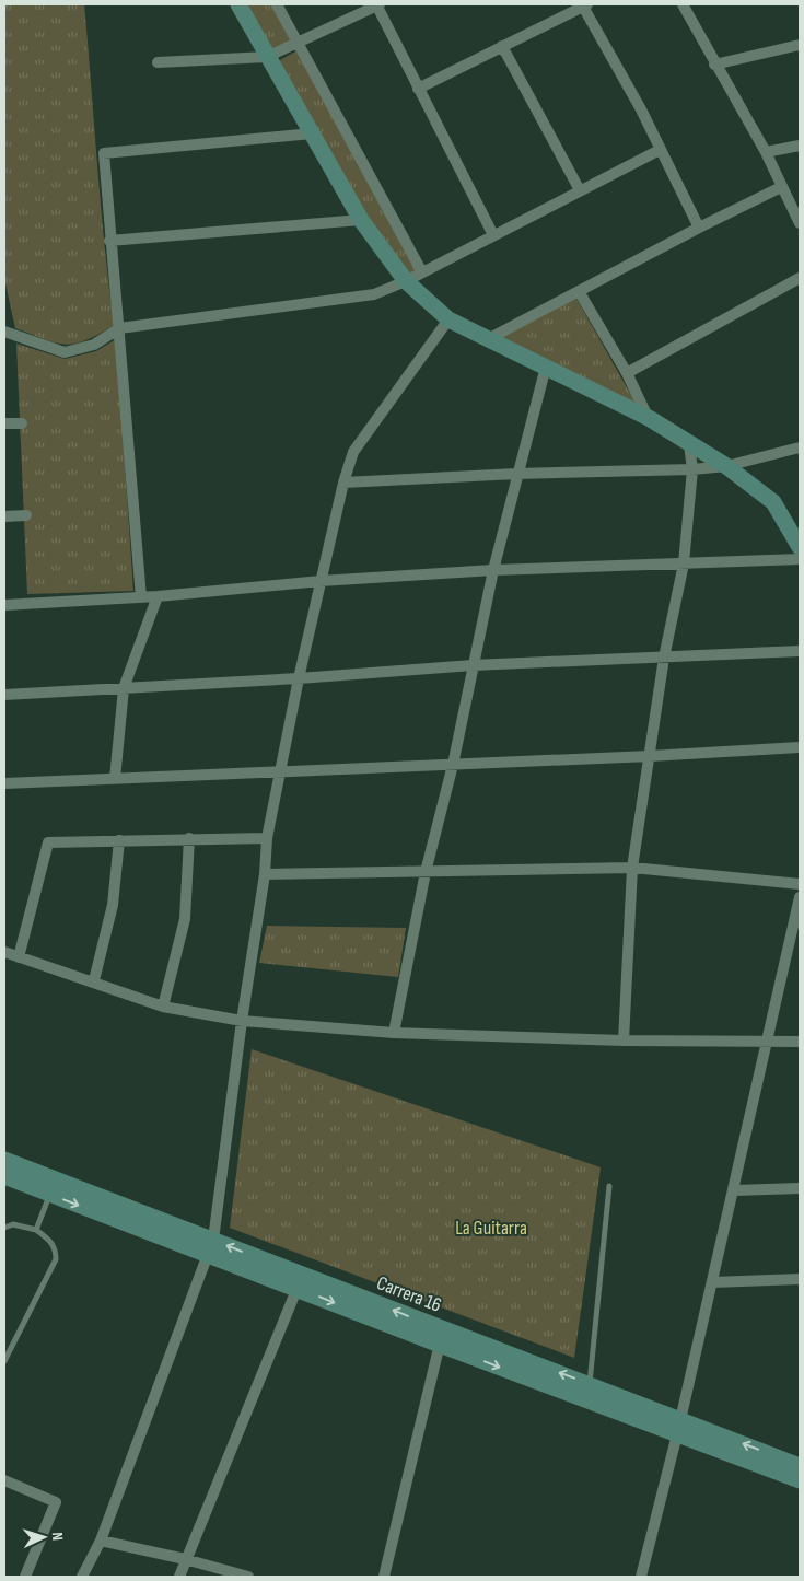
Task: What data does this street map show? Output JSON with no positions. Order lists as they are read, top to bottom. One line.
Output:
{"streets":{"main road":["Carrera 16"]},"parks":["La Guitarra"],"north":"right"}
